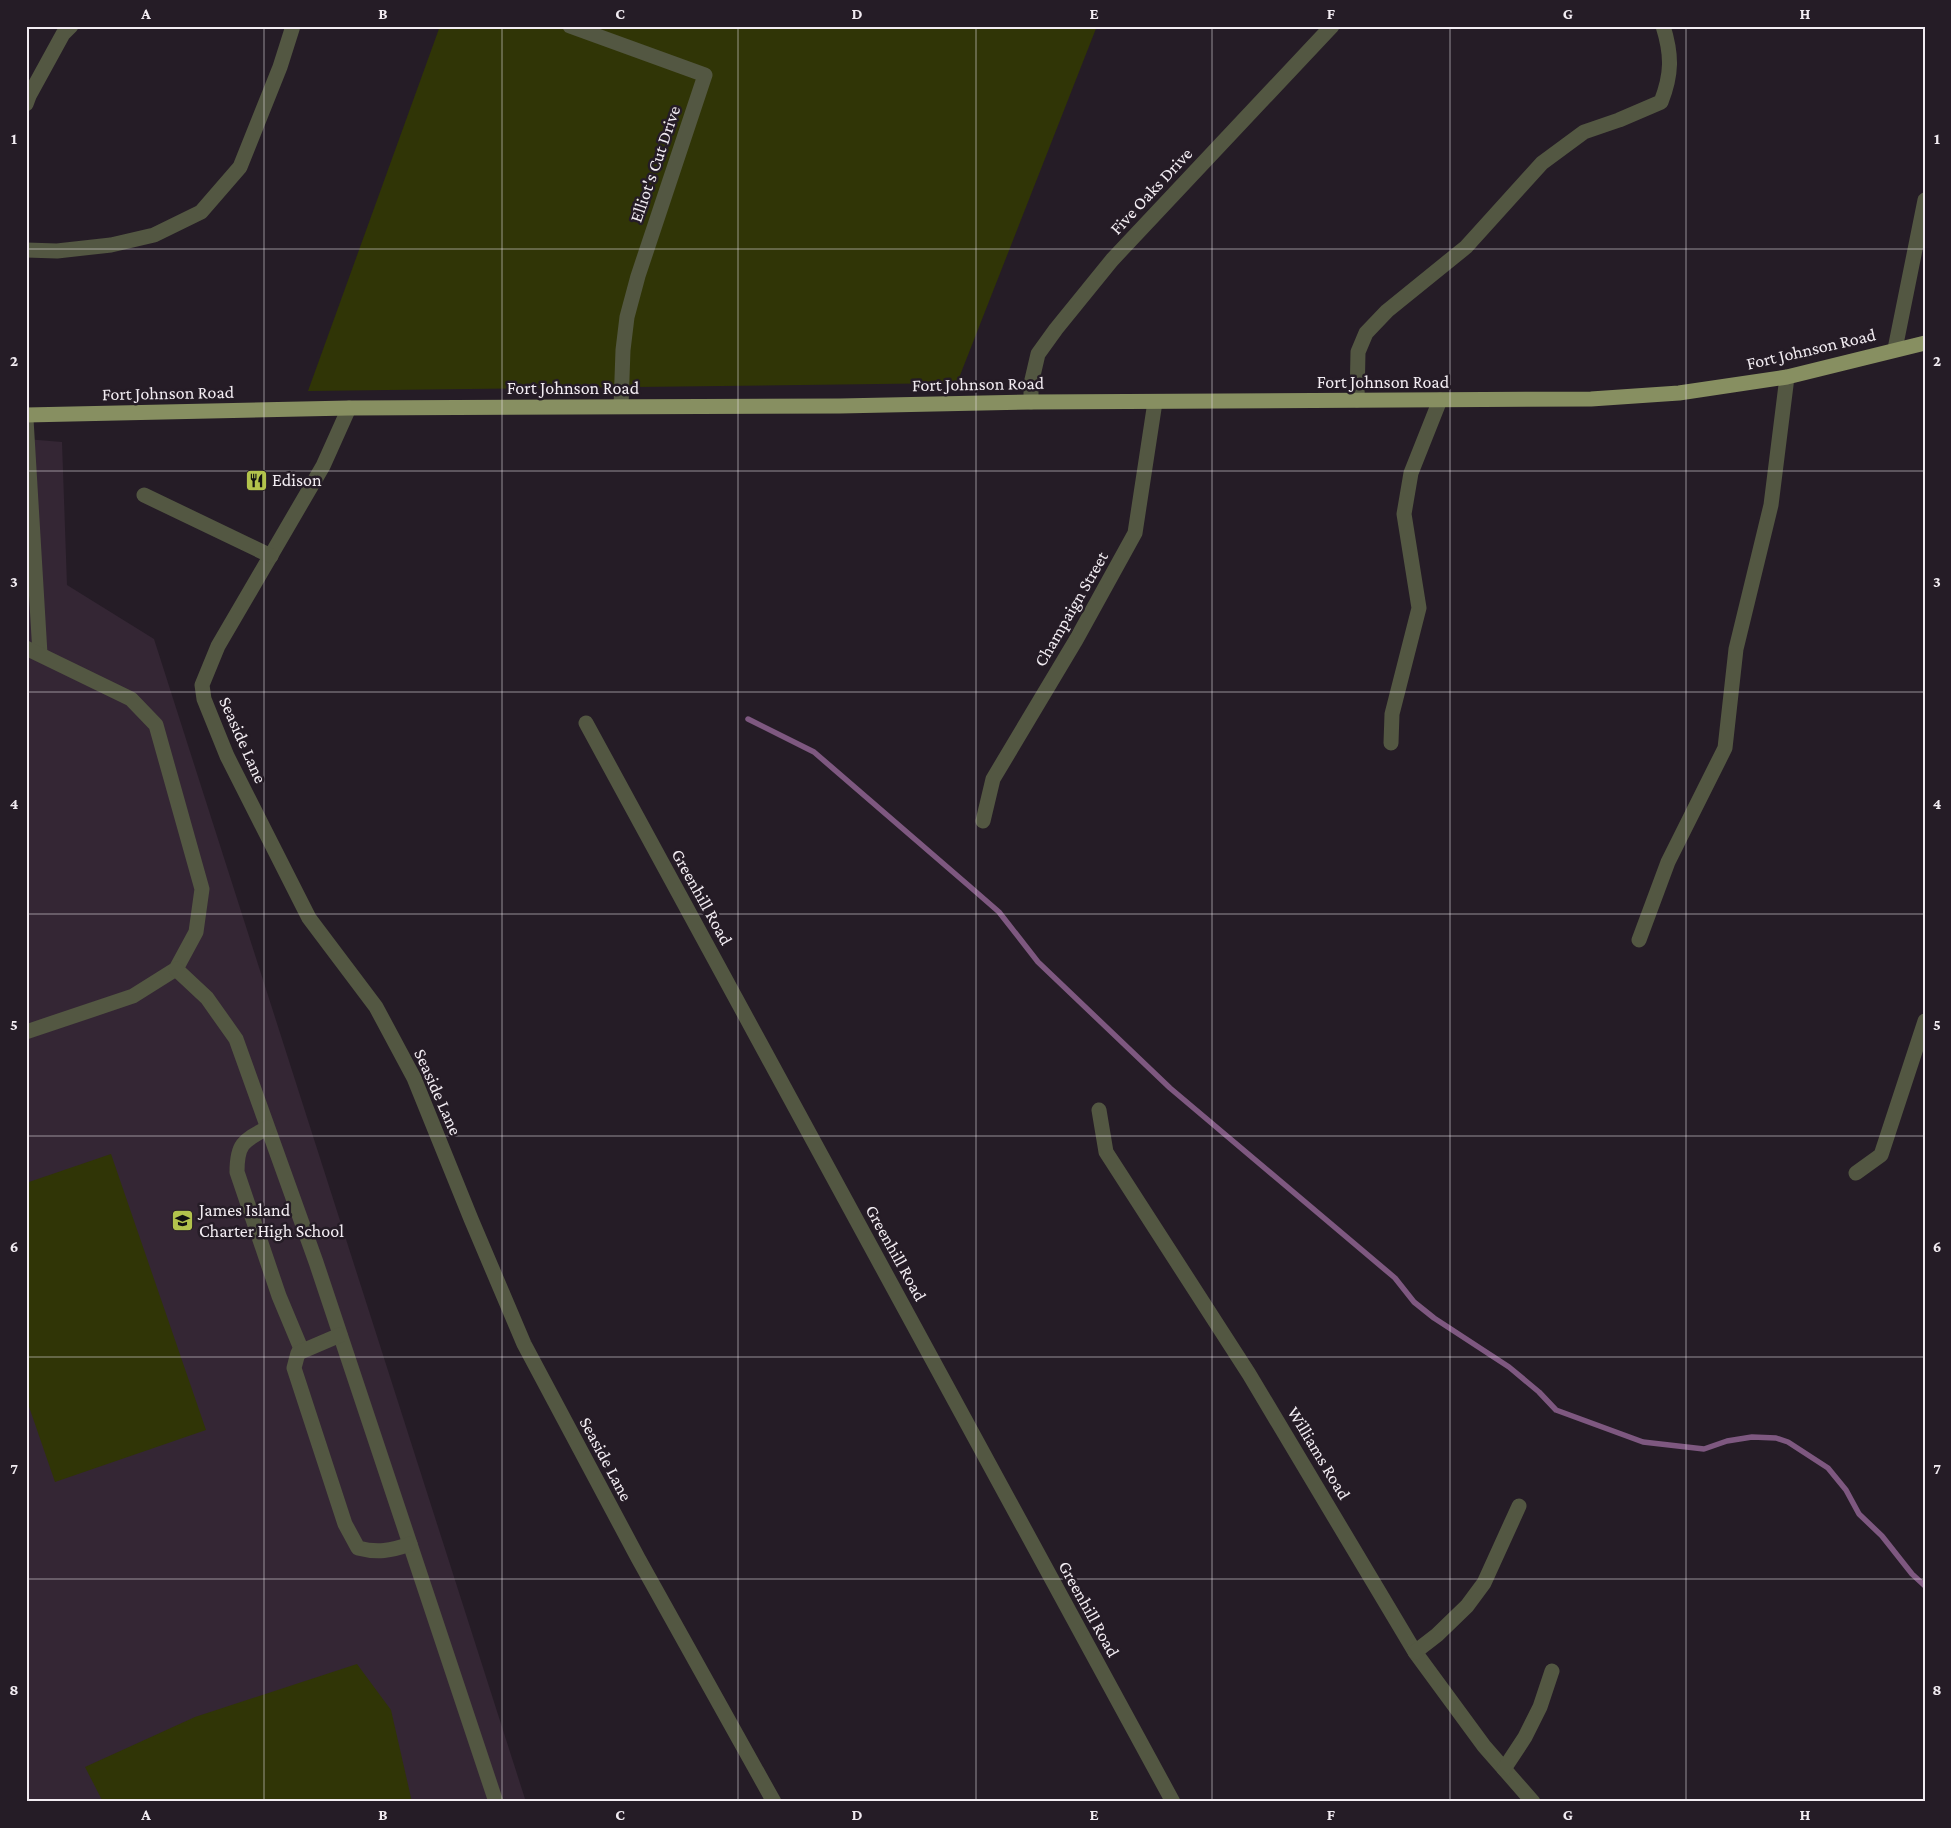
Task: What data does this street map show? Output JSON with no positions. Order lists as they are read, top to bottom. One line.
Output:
{"streets":{"main road":["Fort Johnson Road"],"street":["Elliot's Cut Drive","Five Oaks Drive","Champaign Street","Seaside Lane","Greenhill Road","Williams Road"]},"crossings":[["Elliot's Cut Drive","Fort Johnson Road"],["Five Oaks Drive","Fort Johnson Road"],["Fort Johnson Road","Champaign Street"],["Fort Johnson Road","Seaside Lane"]],"places":{"restaurant":["Edison"],"school or university":["James Island Charter High School"]},"grid":{"columns":["A","B","C","D","E","F","G","H"],"rows":["1","2","3","4","5","6","7","8"]}}
